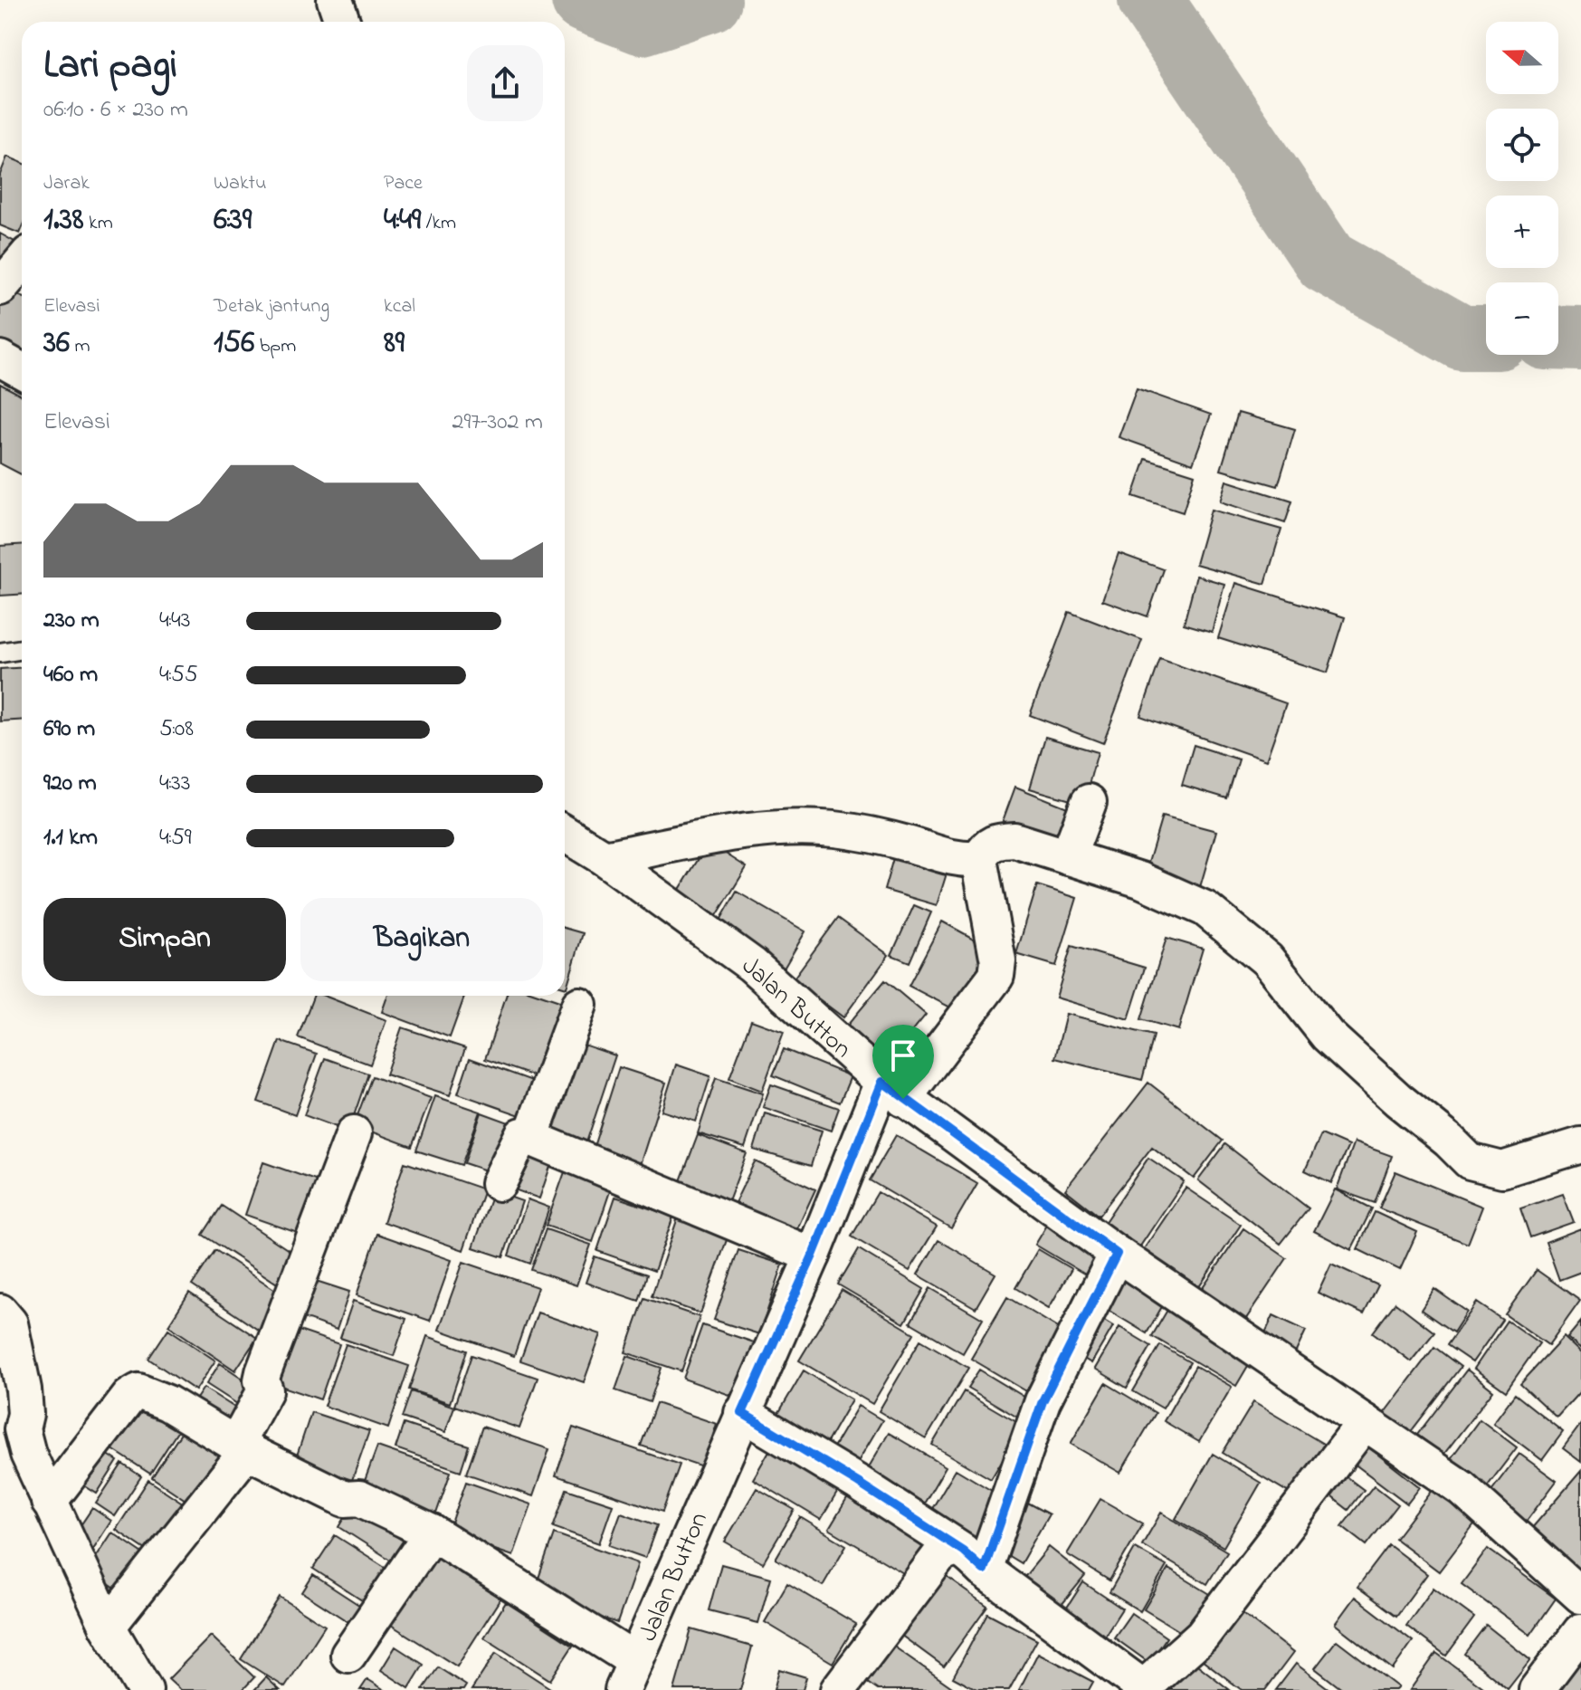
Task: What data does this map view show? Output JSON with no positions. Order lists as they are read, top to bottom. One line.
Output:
{"streets":{"street":["Jalan Button"]},"north":"left","page":{"map_buttons":["+","−"],"heading":["Lari pagi","06:10 · 6 × 230 m"],"stats":[["Jarak","1.38 km"],["Waktu","6:39"],["Pace","4:49 /km"],["Elevasi","36 m"],["Detak jantung","156 bpm"],["kcal","89"]],"chart":["Elevasi","297–302 m"],"list":[{"name":"230 m","note":"4:43"},{"name":"460 m","note":"4:55"},{"name":"690 m","note":"5:08"},{"name":"920 m","note":"4:33"},{"name":"1.1 km","note":"4:59"}],"buttons":["Simpan","Bagikan"]}}
